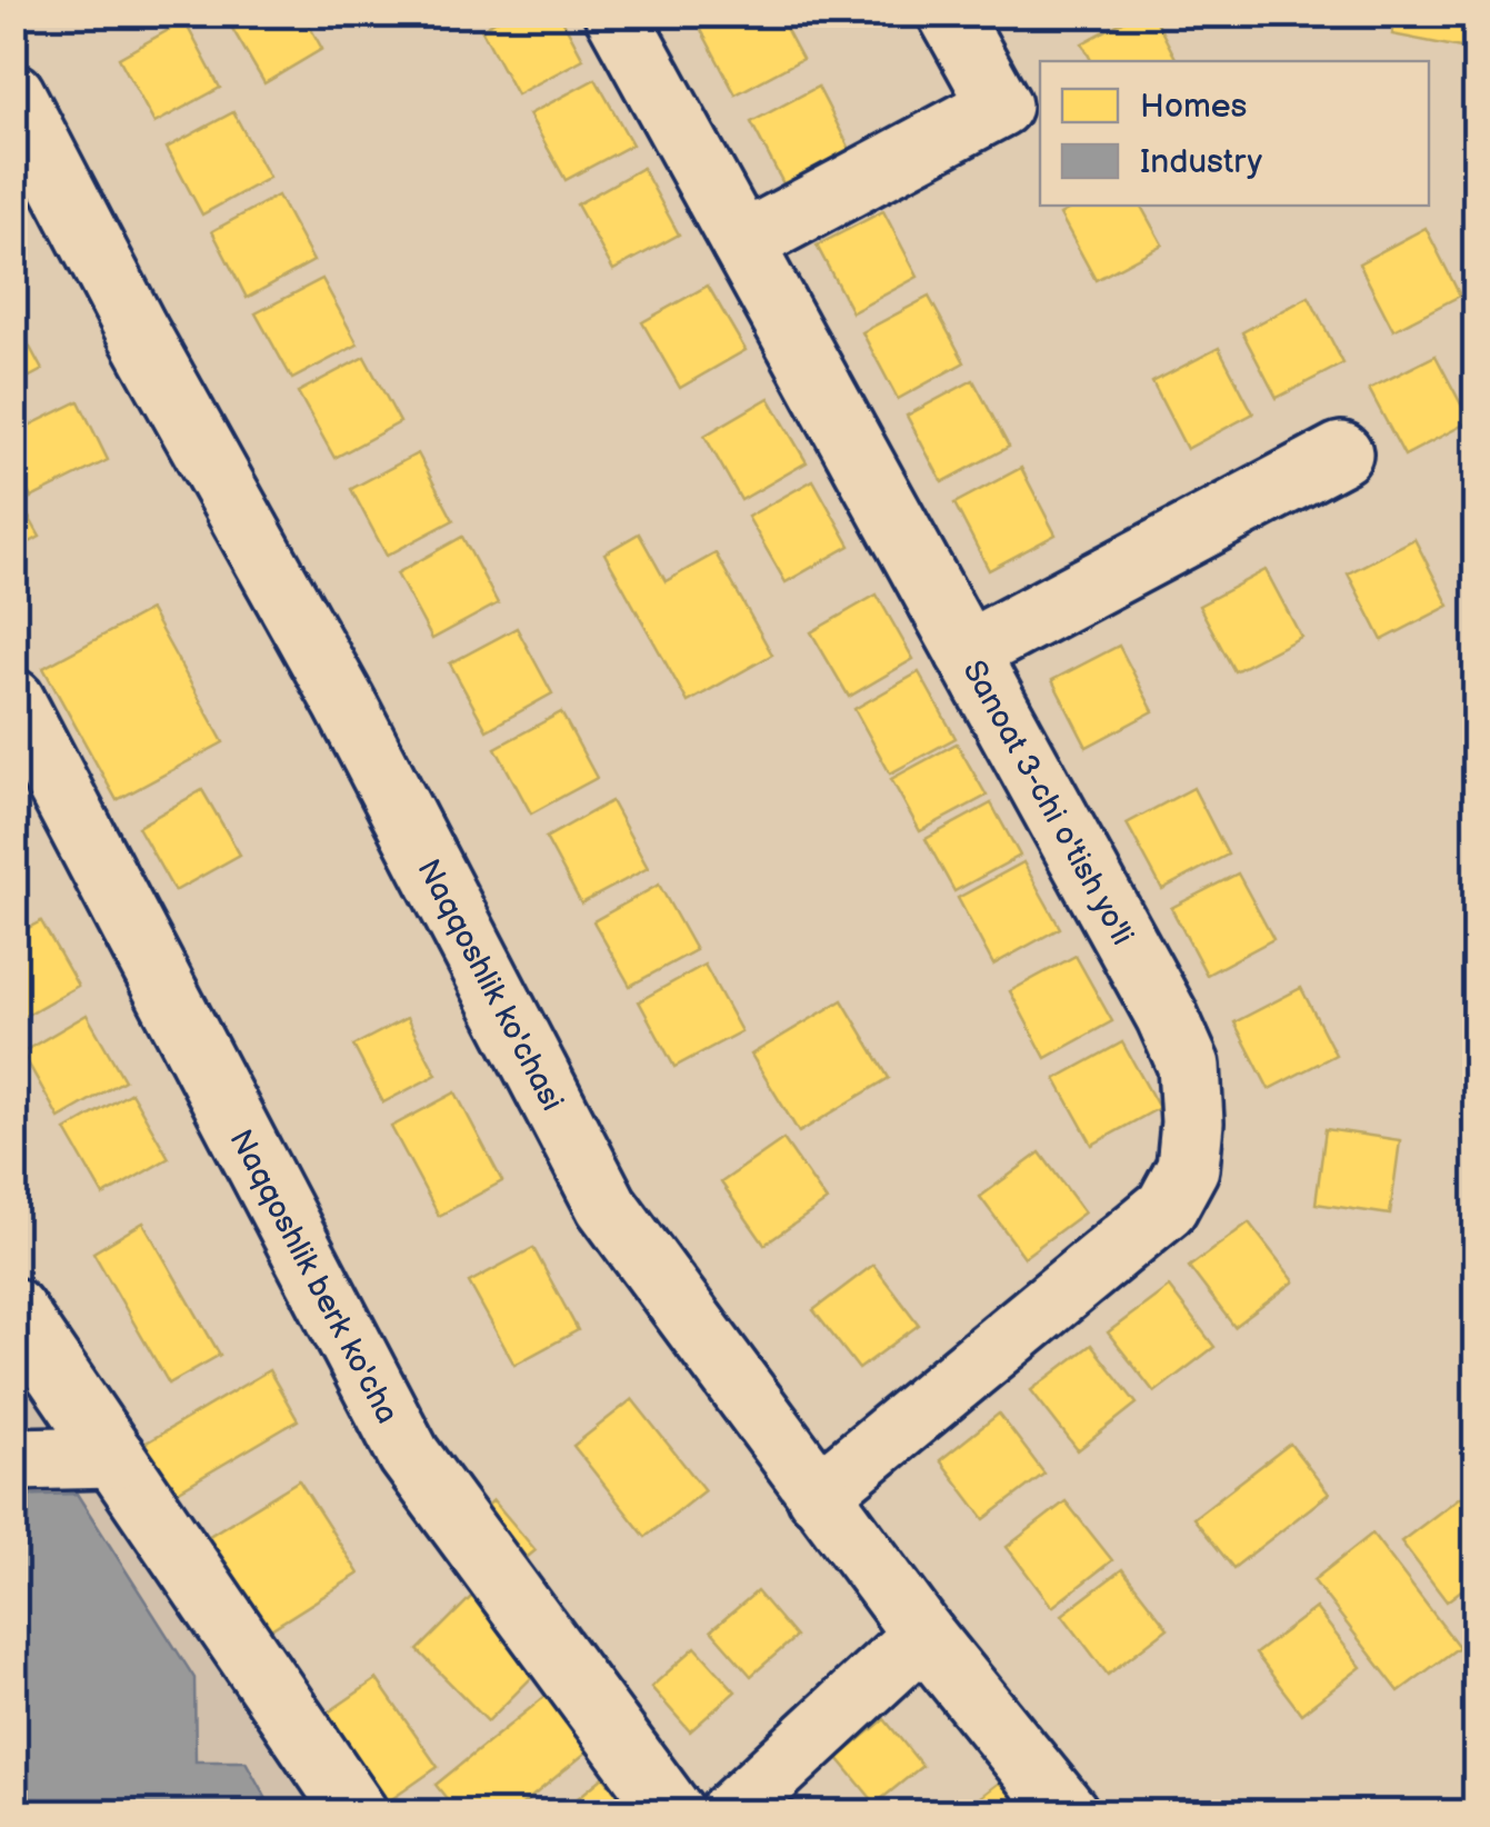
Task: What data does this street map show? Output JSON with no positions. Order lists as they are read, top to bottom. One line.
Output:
{"streets":{"street":["Sanoat 3-chi o'tish yo'li","Naqqoshlik ko'chasi","Naqqoshlik berk ko'cha"]},"crossings":[["Sanoat 3-chi o'tish yo'li","Naqqoshlik ko'chasi"]],"legend":["Homes","Industry"]}
